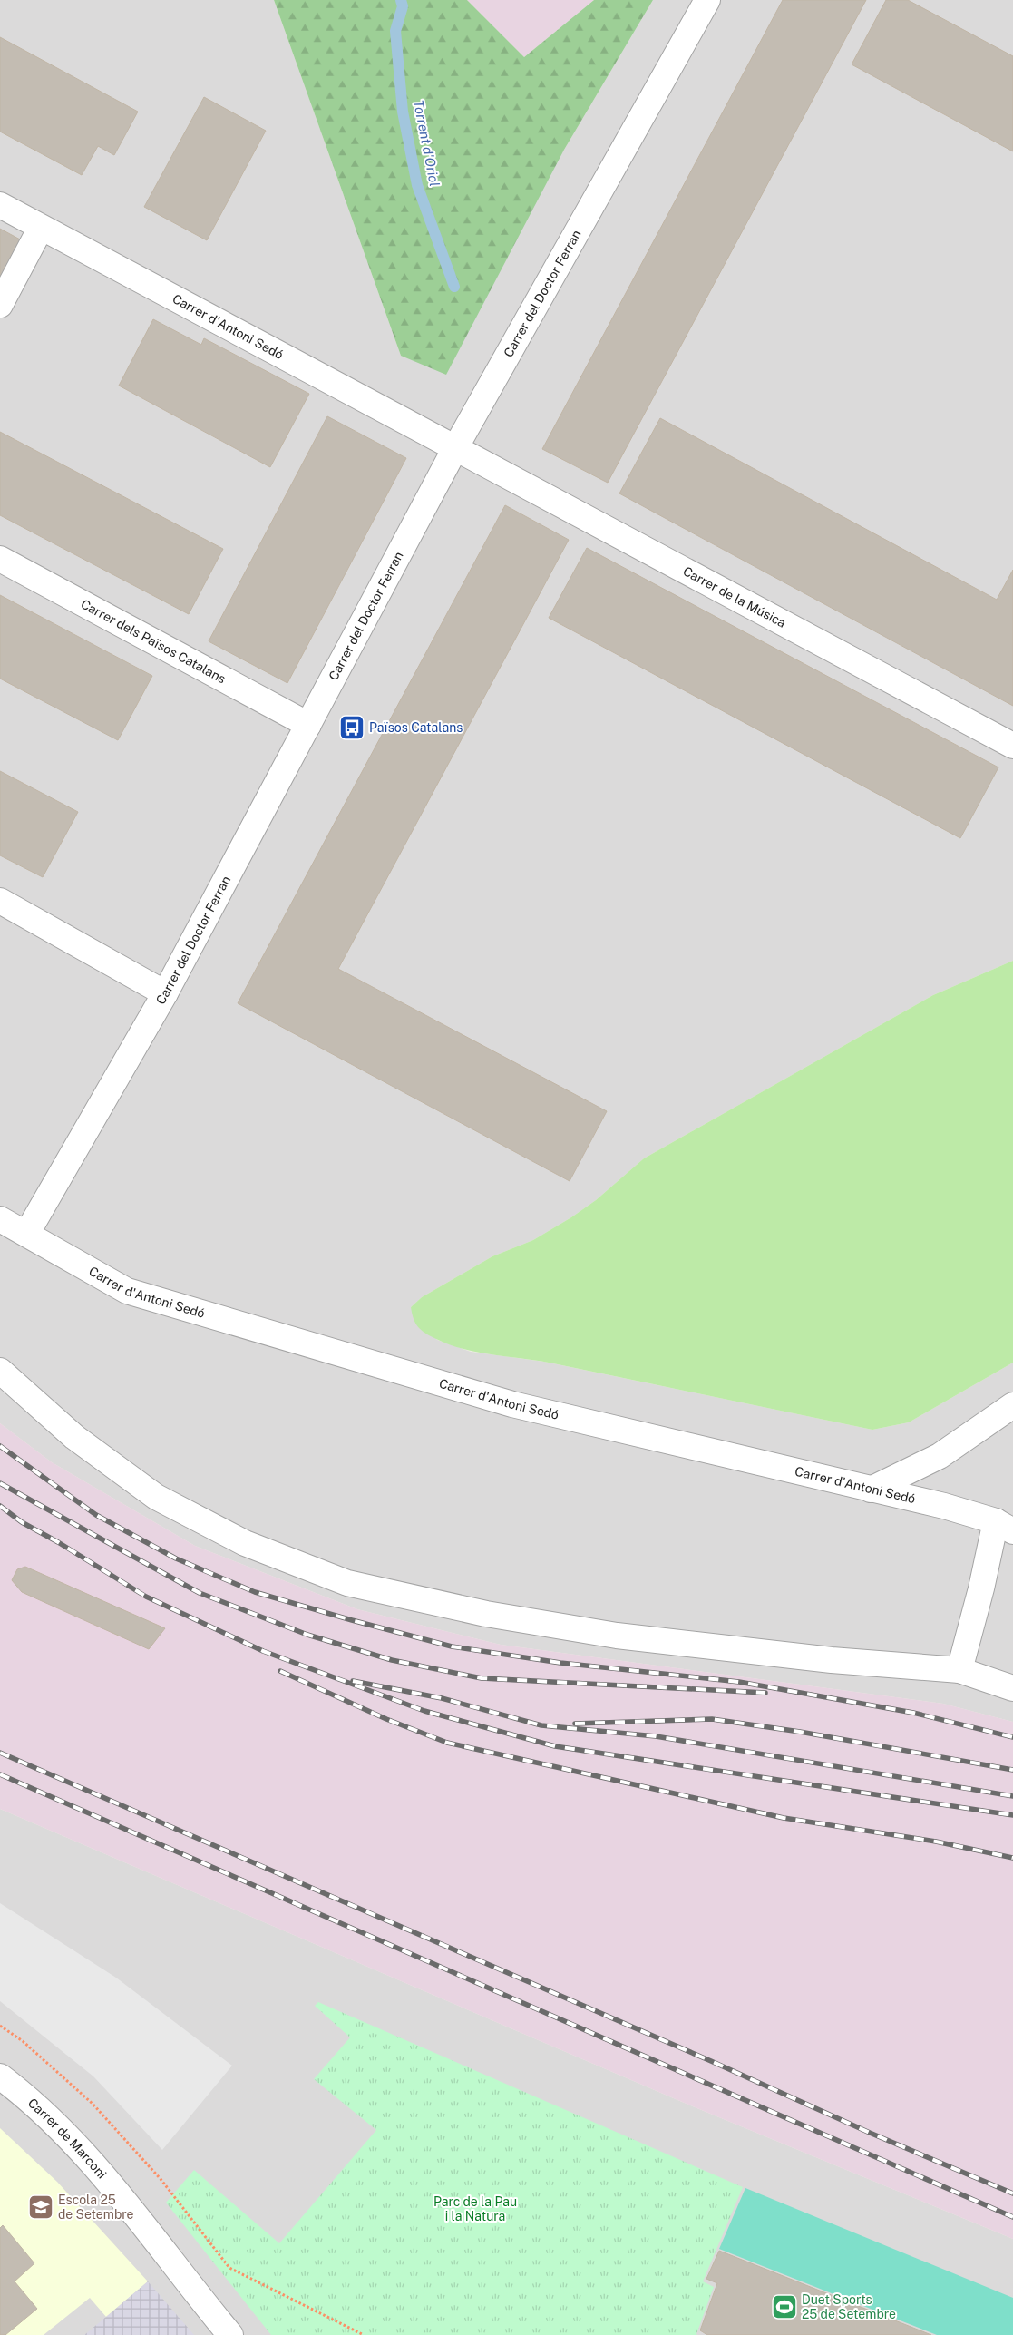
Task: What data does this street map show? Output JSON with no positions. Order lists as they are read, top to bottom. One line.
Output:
{"streets":{"street":["Carrer del Doctor Ferran","Carrer d'Antoni Sedó","Carrer de la Música","Carrer dels Països Catalans","Carrer de Marconi"]},"crossings":[["Carrer del Doctor Ferran","Carrer d'Antoni Sedó"],["Carrer del Doctor Ferran","Carrer de la Música"],["Carrer del Doctor Ferran","Carrer dels Països Catalans"],["Carrer d'Antoni Sedó","Carrer de la Música"]],"water":["Torrent d'Oriol"],"parks":["Parc de la Pau i la Natura"],"places":{"bus stop":["Països Catalans"],"school or university":["Escola 25 de Setembre"],"sports":["Duet Sports 25 de Setembre"]}}
